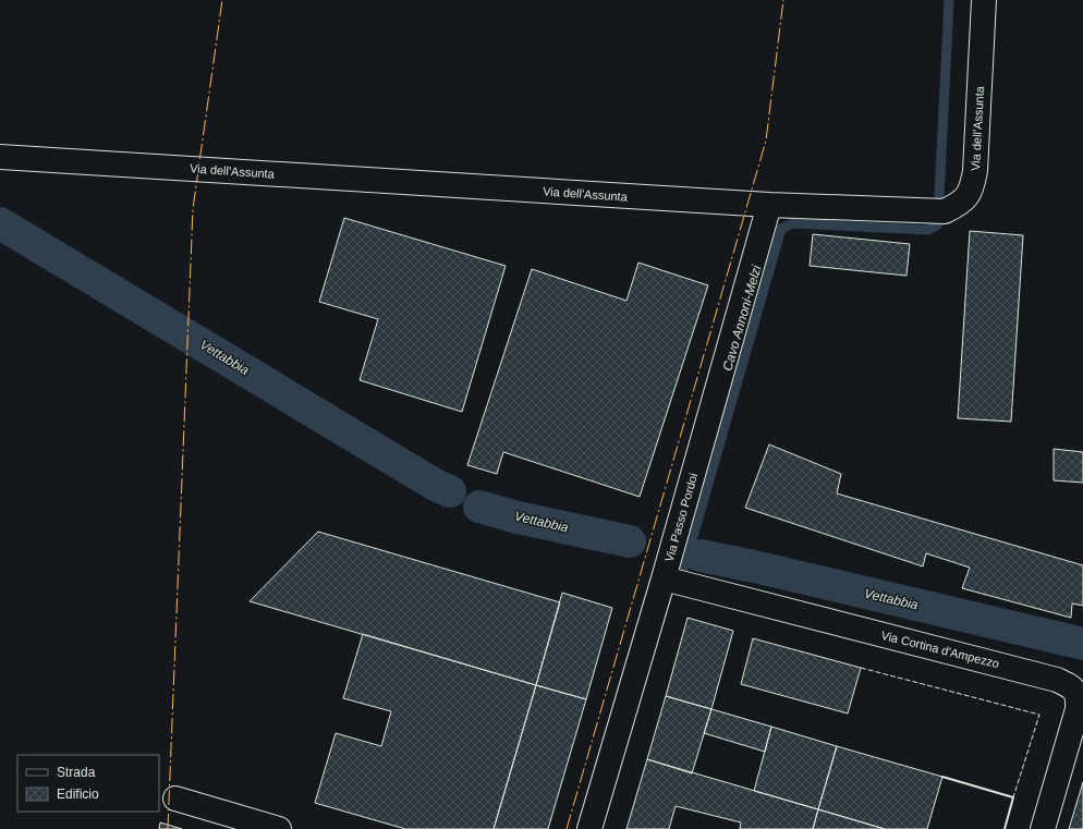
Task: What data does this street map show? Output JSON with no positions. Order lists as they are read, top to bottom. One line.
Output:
{"streets":{"street":["Via dell'Assunta","Via Passo Pordoi","Via Cortina d'Ampezzo"]},"crossings":[["Via dell'Assunta","Via Passo Pordoi"],["Via Passo Pordoi","Via Cortina d'Ampezzo"]],"water":["Cavo Annoni-Melzi","Vettabbia"],"legend":["Strada","Edificio"]}
